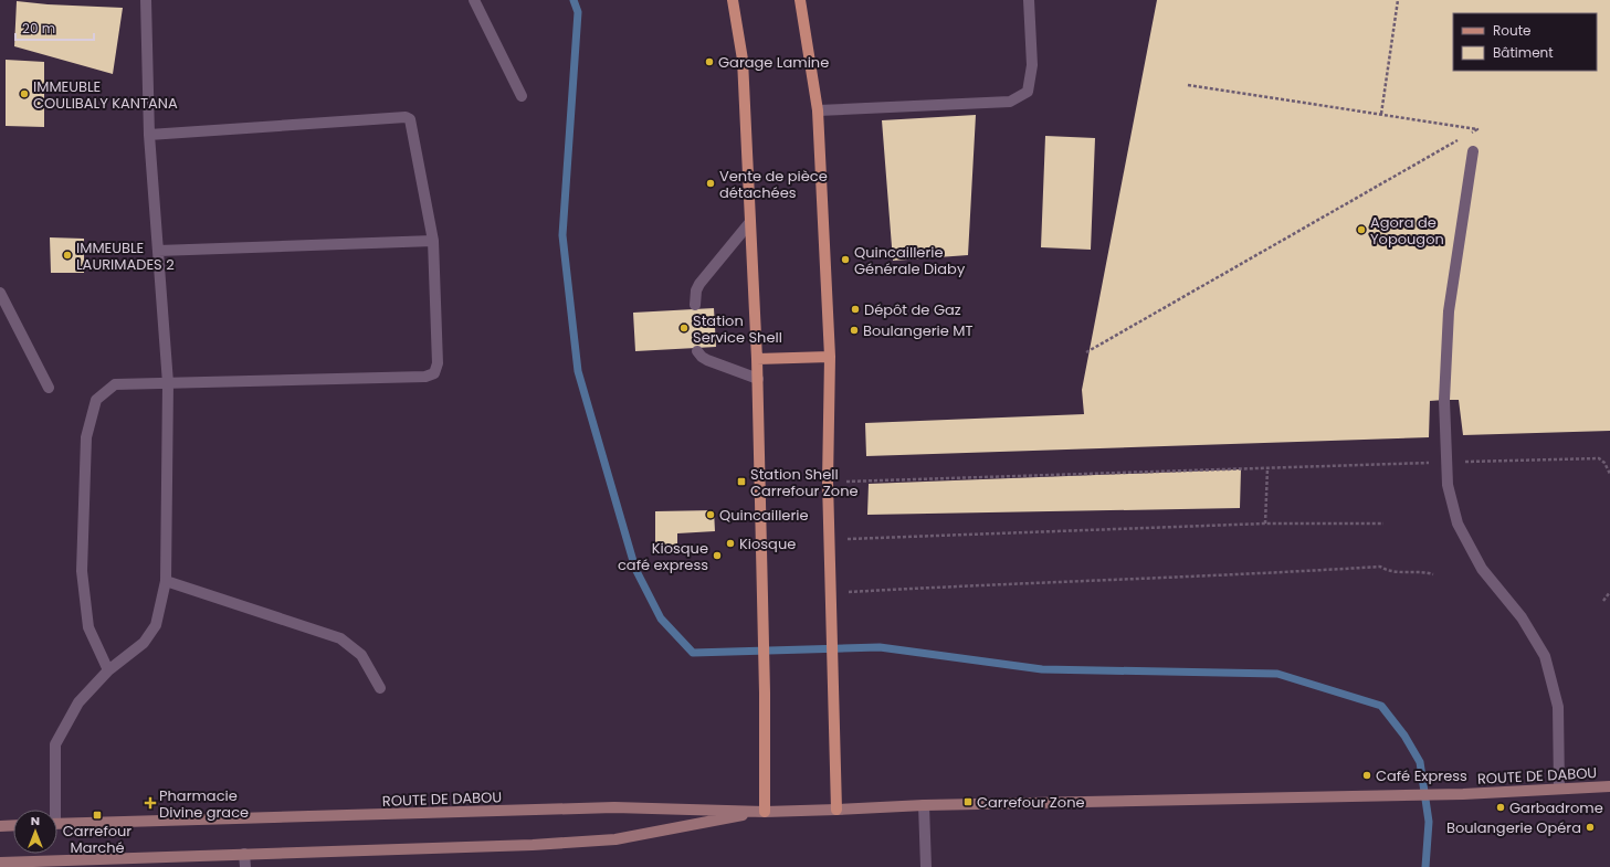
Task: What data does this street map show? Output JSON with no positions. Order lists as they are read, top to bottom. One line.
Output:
{"streets":{"street":["ROUTE DE DABOU"]},"places":{"other":["Garage Lamine","IMMEUBLE COULIBALY KANTANA","Vente de pièce détachées","Agora de Yopougon","IMMEUBLE LAURIMADES 2","Quincaillerie Générale Diaby","Dépôt de Gaz","Station Service Shell","Boulangerie MT","Quincaillerie","Kiosque","Kiosque café express","Café Express","Garbadrome","Boulangerie Opéra"],"transit":["Station Shell Carrefour Zone","Carrefour Zone","Carrefour Marché"],"health":["Pharmacie Divine grace"]},"legend":["Route","Bâtiment"],"scale_bar":"20 m","north":"top"}
